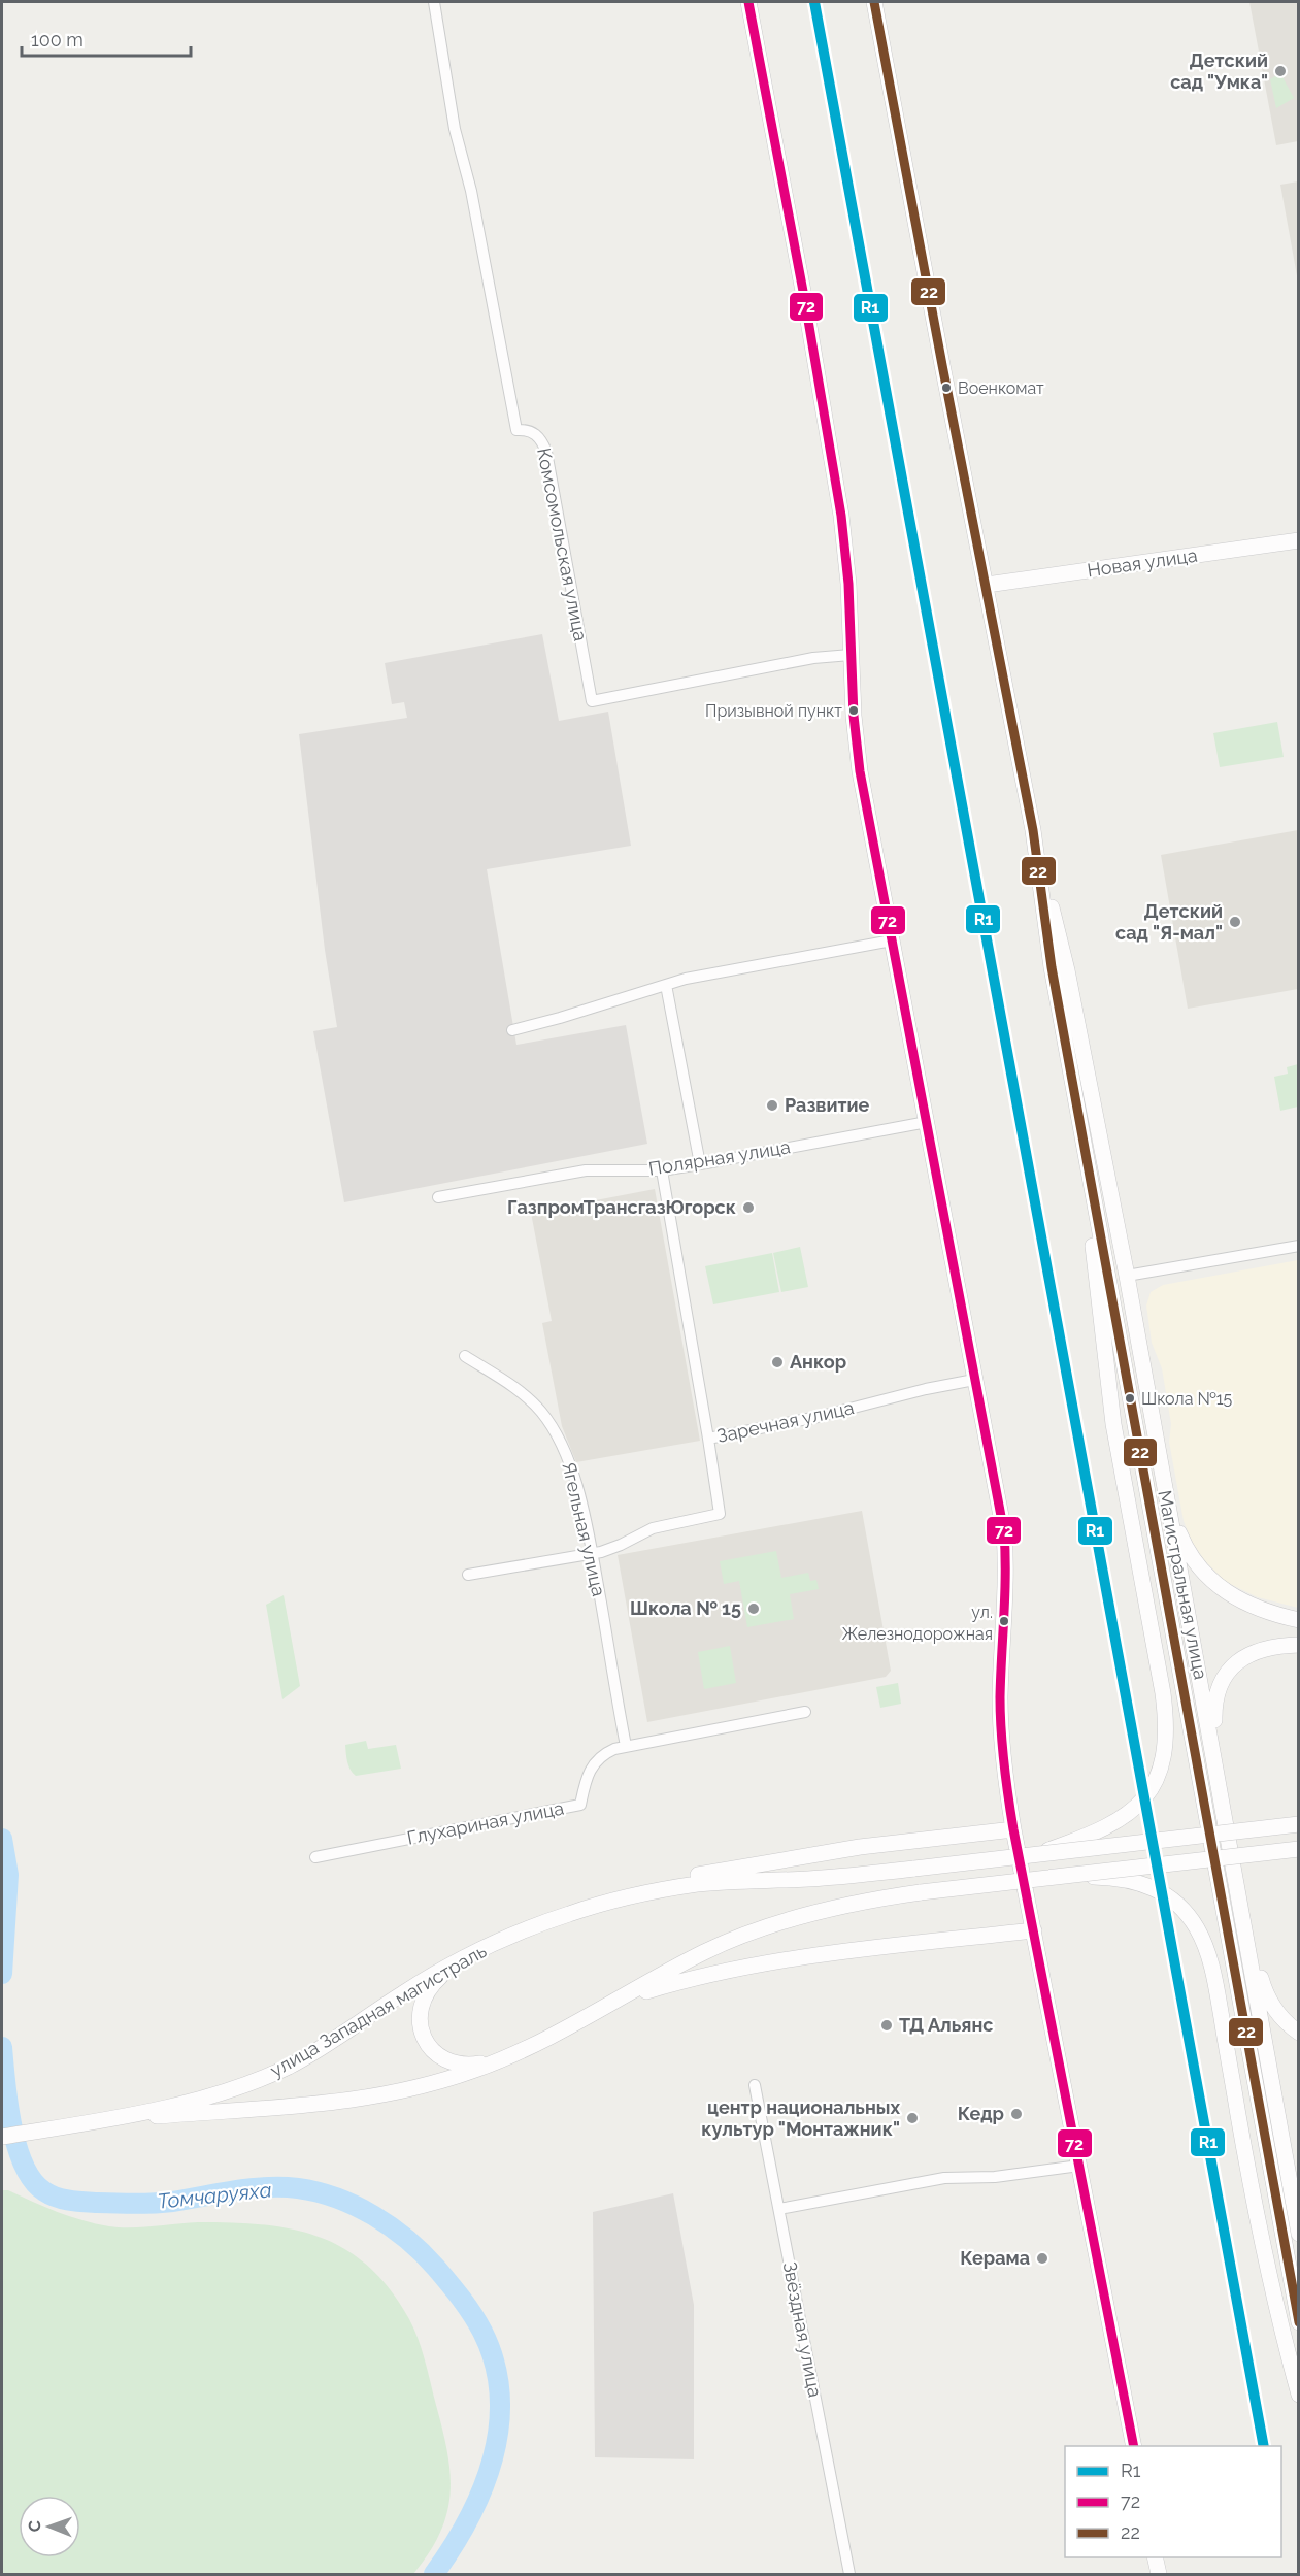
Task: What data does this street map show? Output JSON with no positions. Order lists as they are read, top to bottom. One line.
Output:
{"streets":{"main road":["Новая улица","Магистральная улица","улица Западная магистраль"],"street":["Комсомольская улица","Полярная улица","Заречная улица","Ягельная улица","Глухариная улица","Звёздная улица"]},"crossings":[["Новая улица","Магистральная улица"],["Заречная улица","Ягельная улица"],["Ягельная улица","Глухариная улица"]],"water":["Томчаруяха"],"places":["Детский сад \"Умка\"","Военкомат","Призывной пункт","Детский сад \"Я-мал\"","Развитие","ГазпромТрансгазЮгорск","Анкор","Школа №15","Школа № 15","ул. Железнодорожная","ТД Альянс","Кедр","центр национальных культур \"Монтажник\"","Керама"],"lines":["transit line R1","transit line 72","transit line 22"],"legend":["R1","72","22"],"scale_bar":"100 m","north":"left"}
